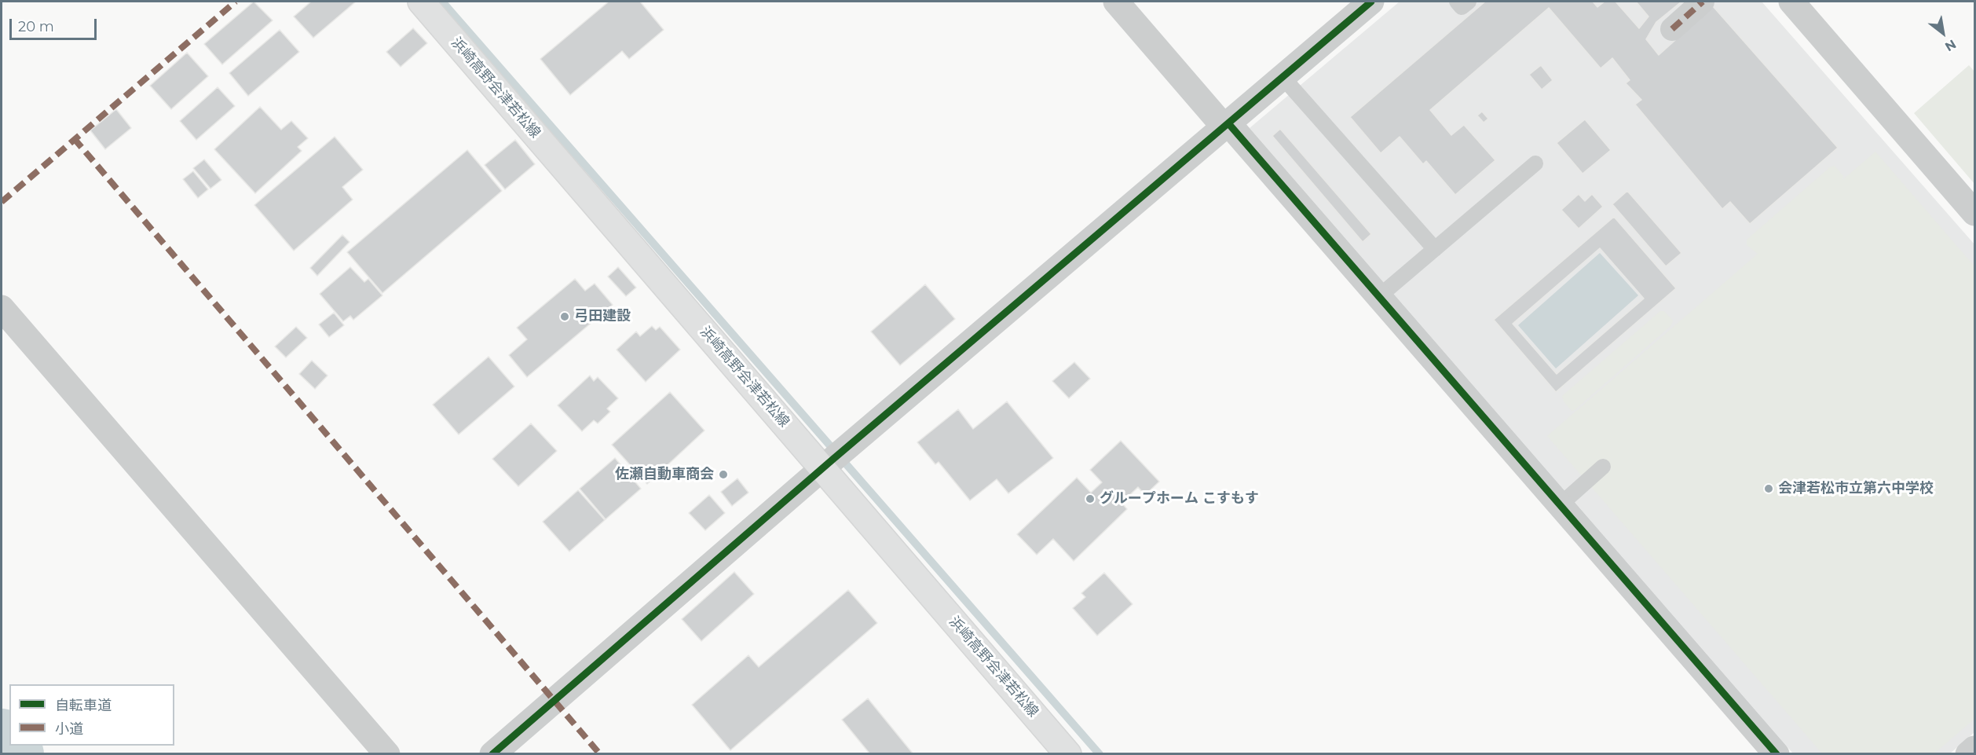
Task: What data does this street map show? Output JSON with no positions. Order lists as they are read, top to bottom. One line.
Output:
{"streets":{"main road":["浜崎高野会津若松線"]},"places":["弓田建設","佐瀬自動車商会","会津若松市立第六中学校","グループホーム こすもす"],"legend":["自転車道","小道"],"scale_bar":"20 m","north":"bottom right"}
